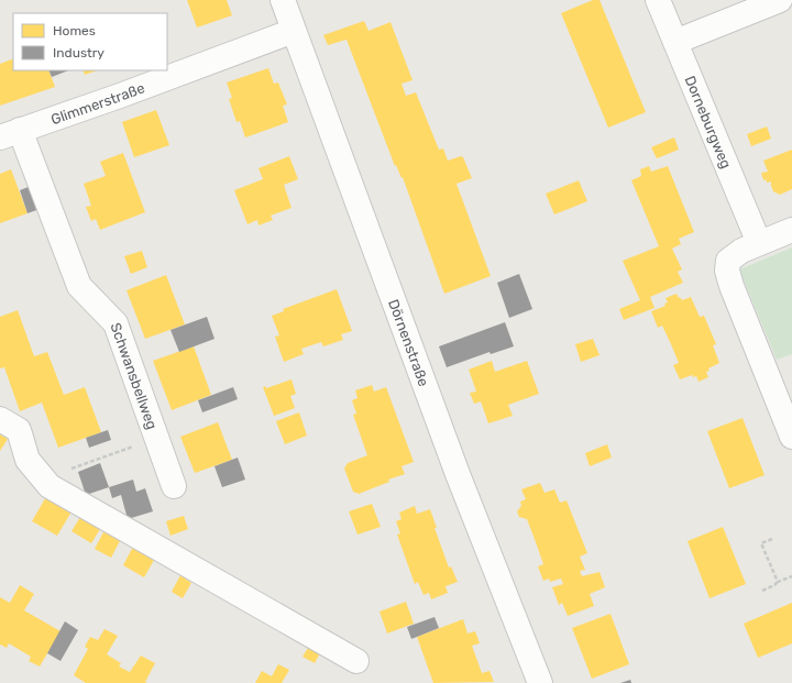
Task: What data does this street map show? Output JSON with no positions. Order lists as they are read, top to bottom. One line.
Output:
{"streets":{"street":["Glimmerstraße","Dorneburgweg","Dörnenstraße","Schwansbellweg"]},"crossings":[["Glimmerstraße","Dörnenstraße"],["Glimmerstraße","Schwansbellweg"]],"legend":["Homes","Industry"]}
